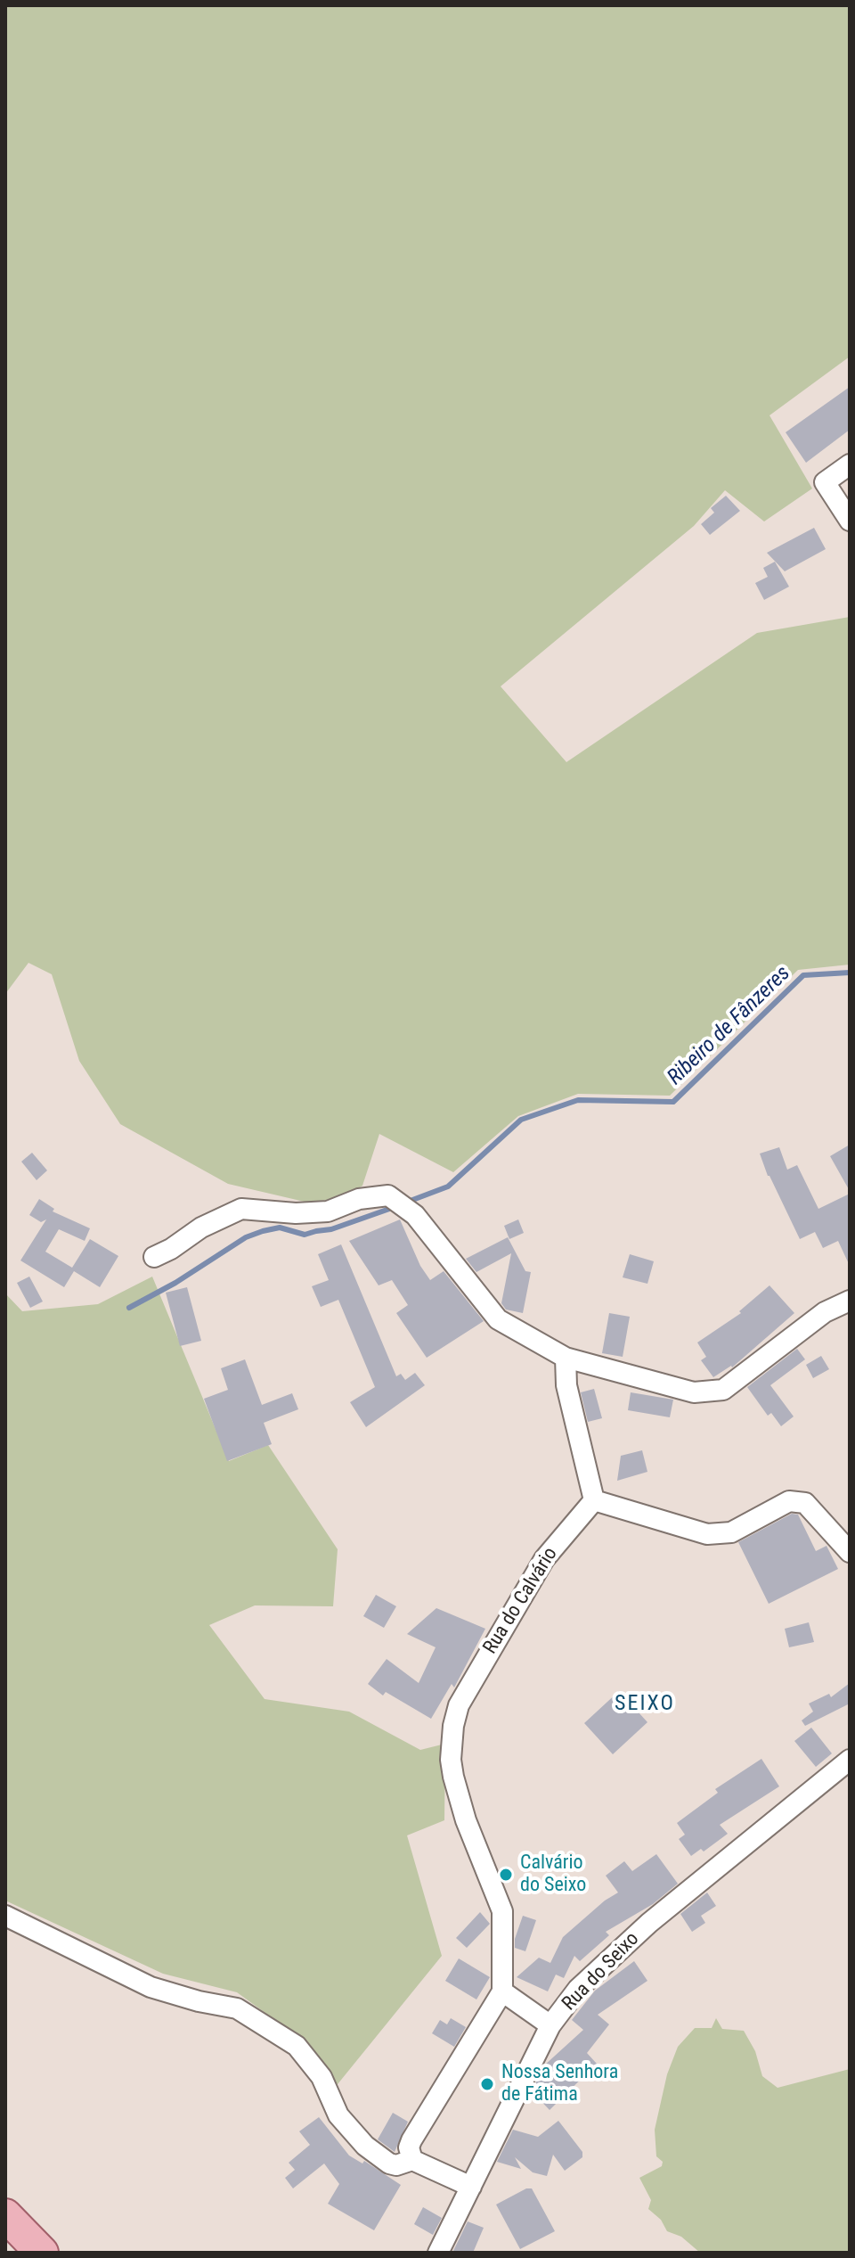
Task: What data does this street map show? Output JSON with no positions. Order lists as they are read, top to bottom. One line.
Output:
{"streets":{"street":["Rua do Calvário","Rua do Seixo"]},"districts":["SEIXO"],"water":["Ribeiro de Fânzeres"],"places":["Calvário do Seixo","Nossa Senhora de Fátima"]}
